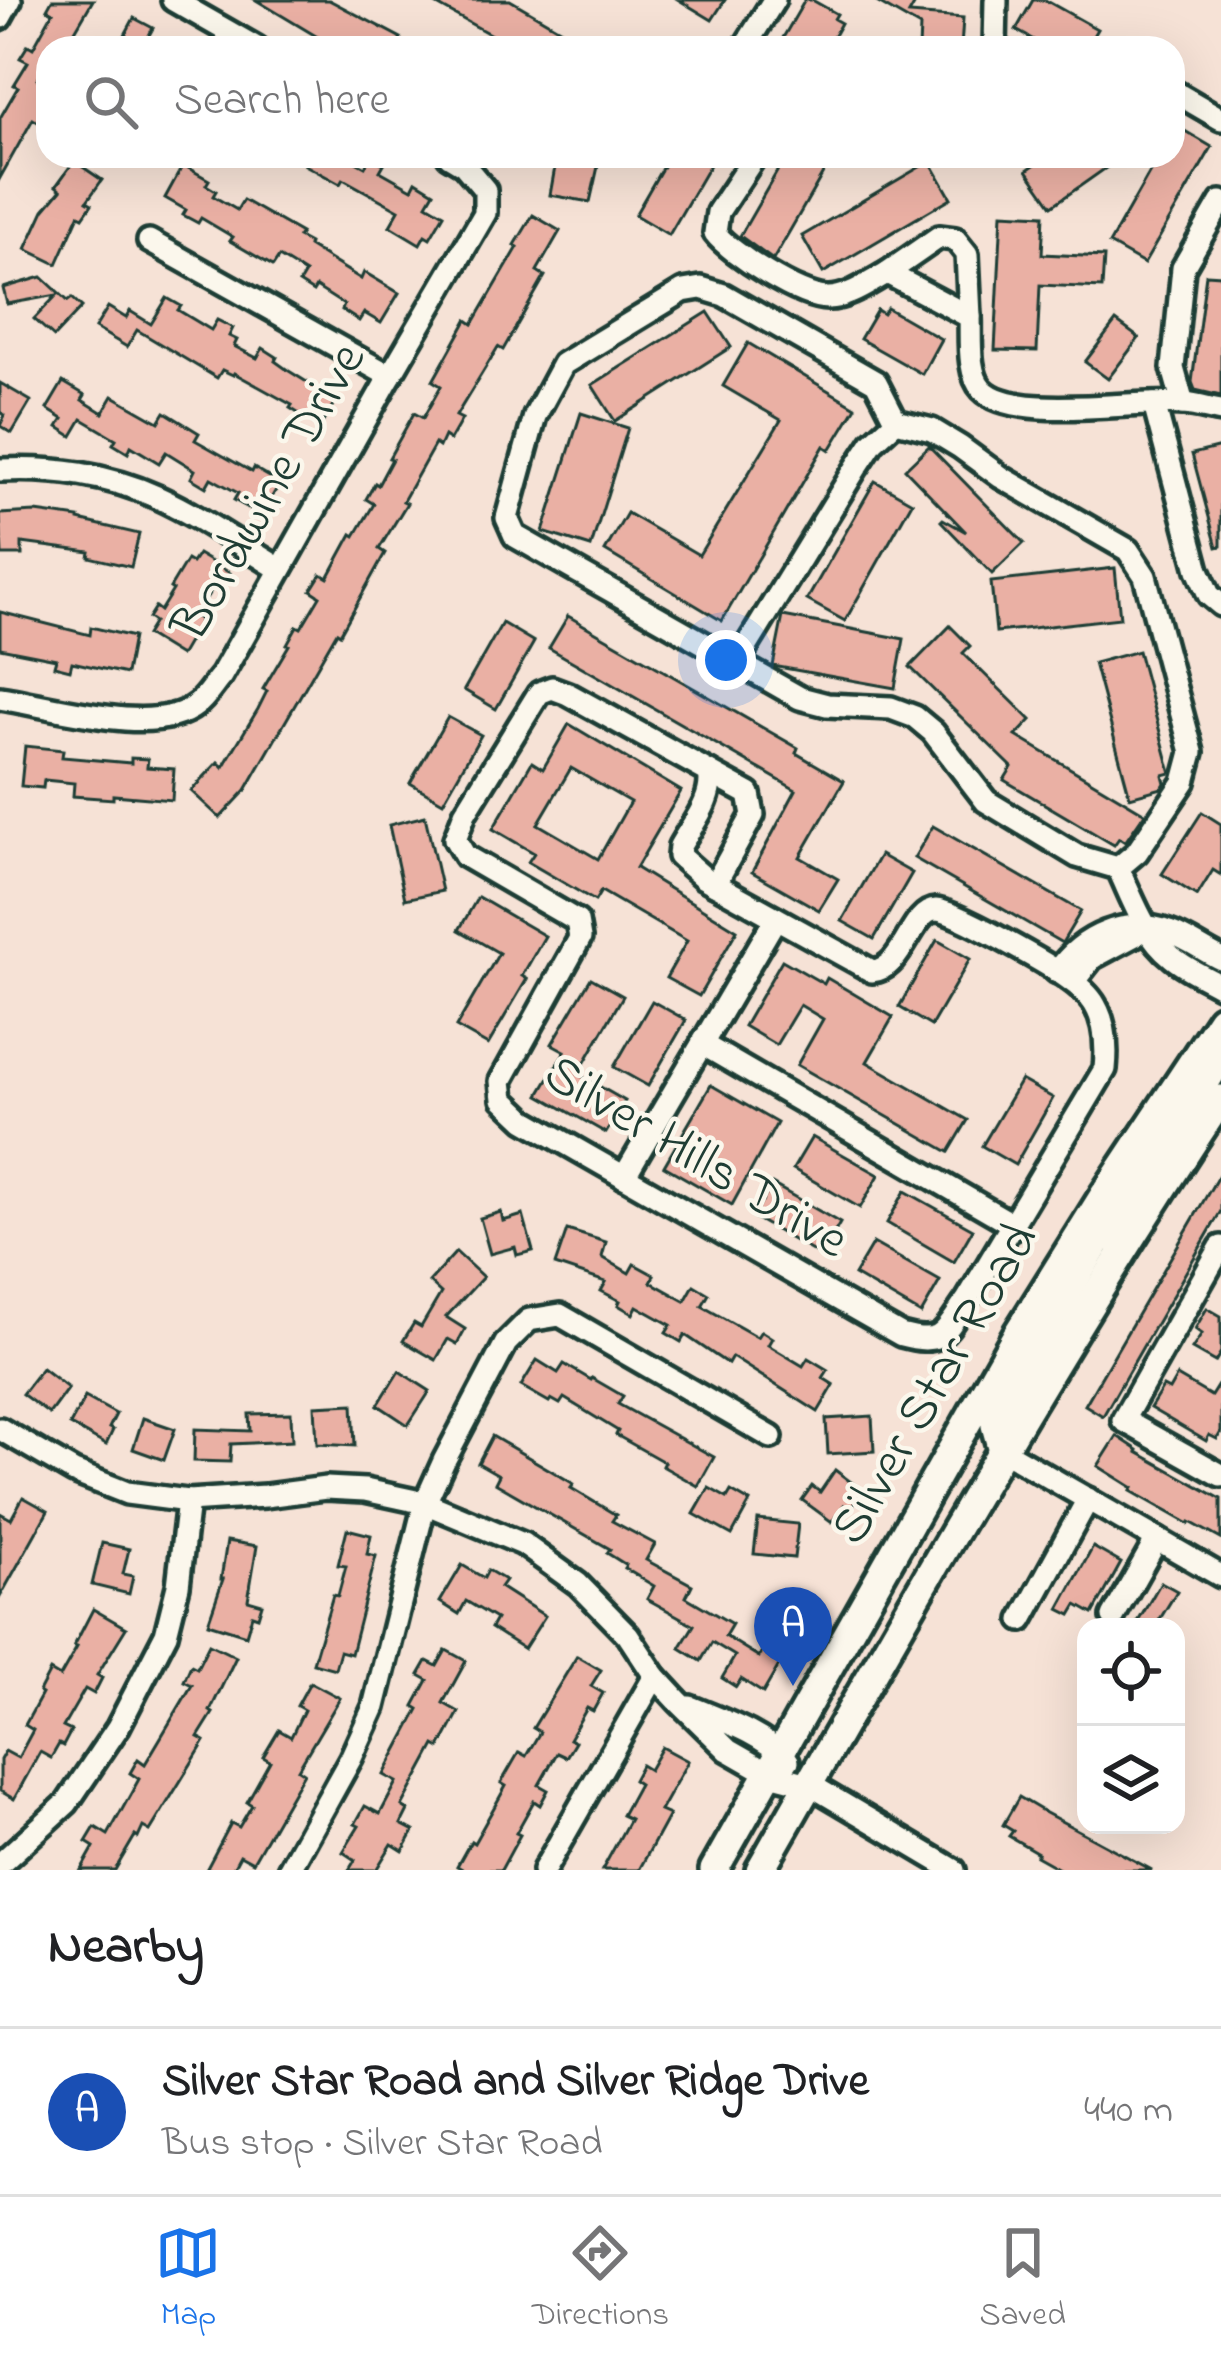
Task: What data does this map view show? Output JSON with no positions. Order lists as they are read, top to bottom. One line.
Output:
{"streets":{"main road":["Silver Star Road"],"street":["Bordwine Drive","Silver Hills Drive"]},"page":{"search":"Search here","pins":"A","heading":"Nearby","list":[{"mark":"A","name":"Silver Star Road and Silver Ridge Drive","note":"Bus stop · Silver Star Road","value":"440 m"}],"nav":["Map","Directions","Saved"]}}
